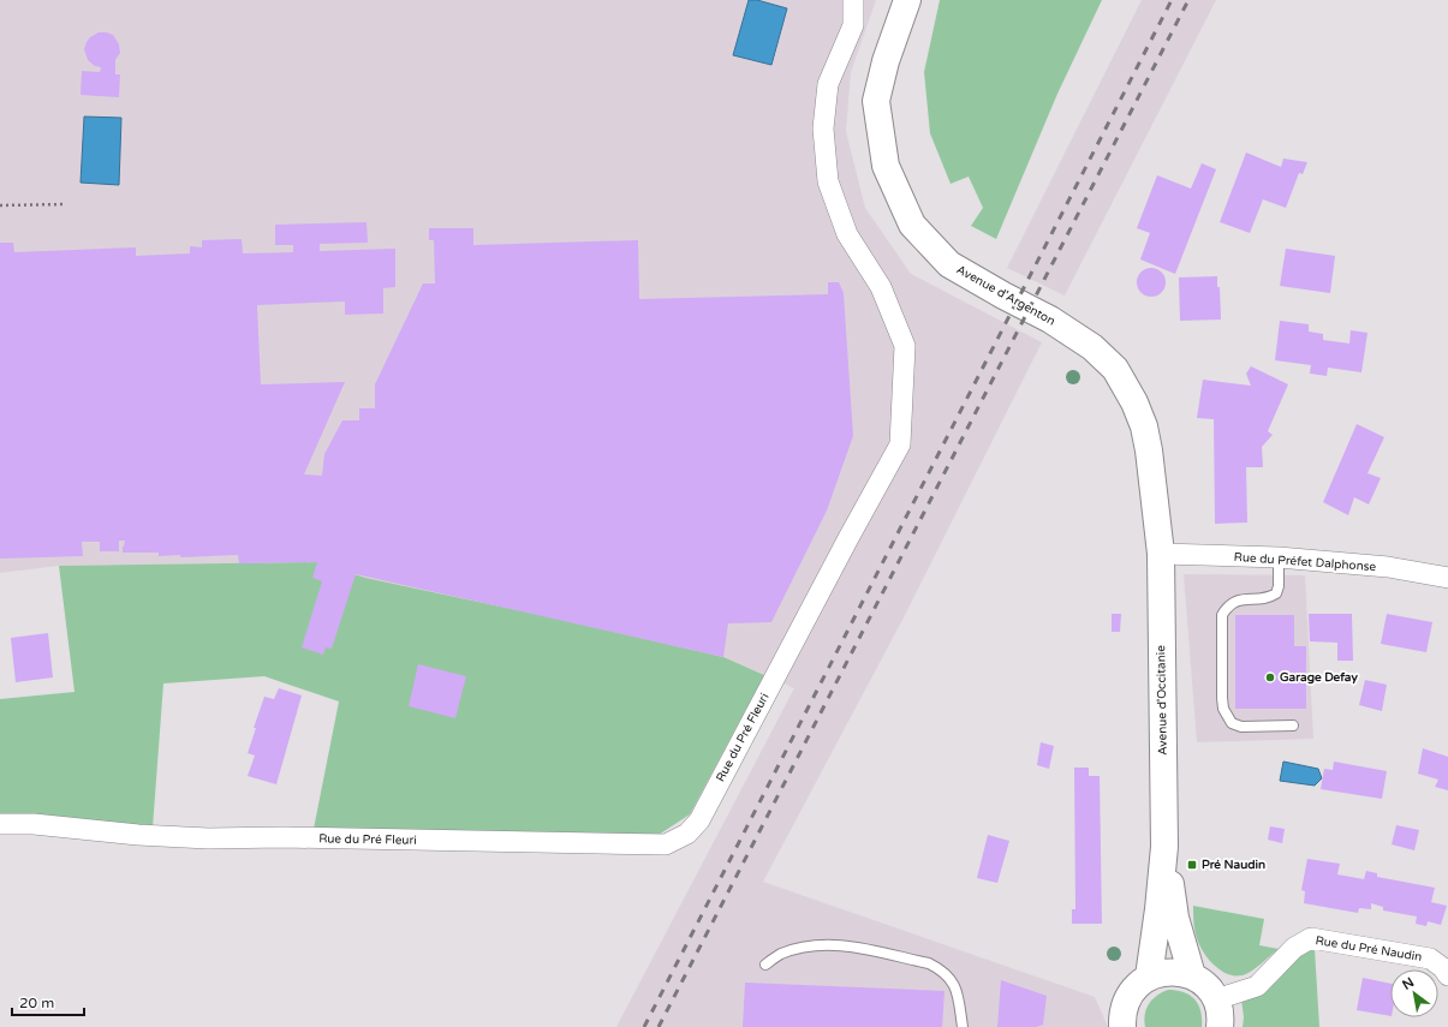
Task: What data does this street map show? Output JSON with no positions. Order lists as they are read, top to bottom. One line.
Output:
{"streets":{"main road":["Avenue d'Argenton","Avenue d'Occitanie"],"street":["Rue du Préfet Dalphonse","Rue du Pré Fleuri","Rue du Pré Naudin"]},"crossings":[["Avenue d'Argenton","Rue du Préfet Dalphonse"],["Avenue d'Argenton","Avenue d'Occitanie"],["Rue du Préfet Dalphonse","Avenue d'Occitanie"]],"places":{"other":["Garage Defay"],"transit":["Pré Naudin"]},"scale_bar":"20 m","north":"top left"}
